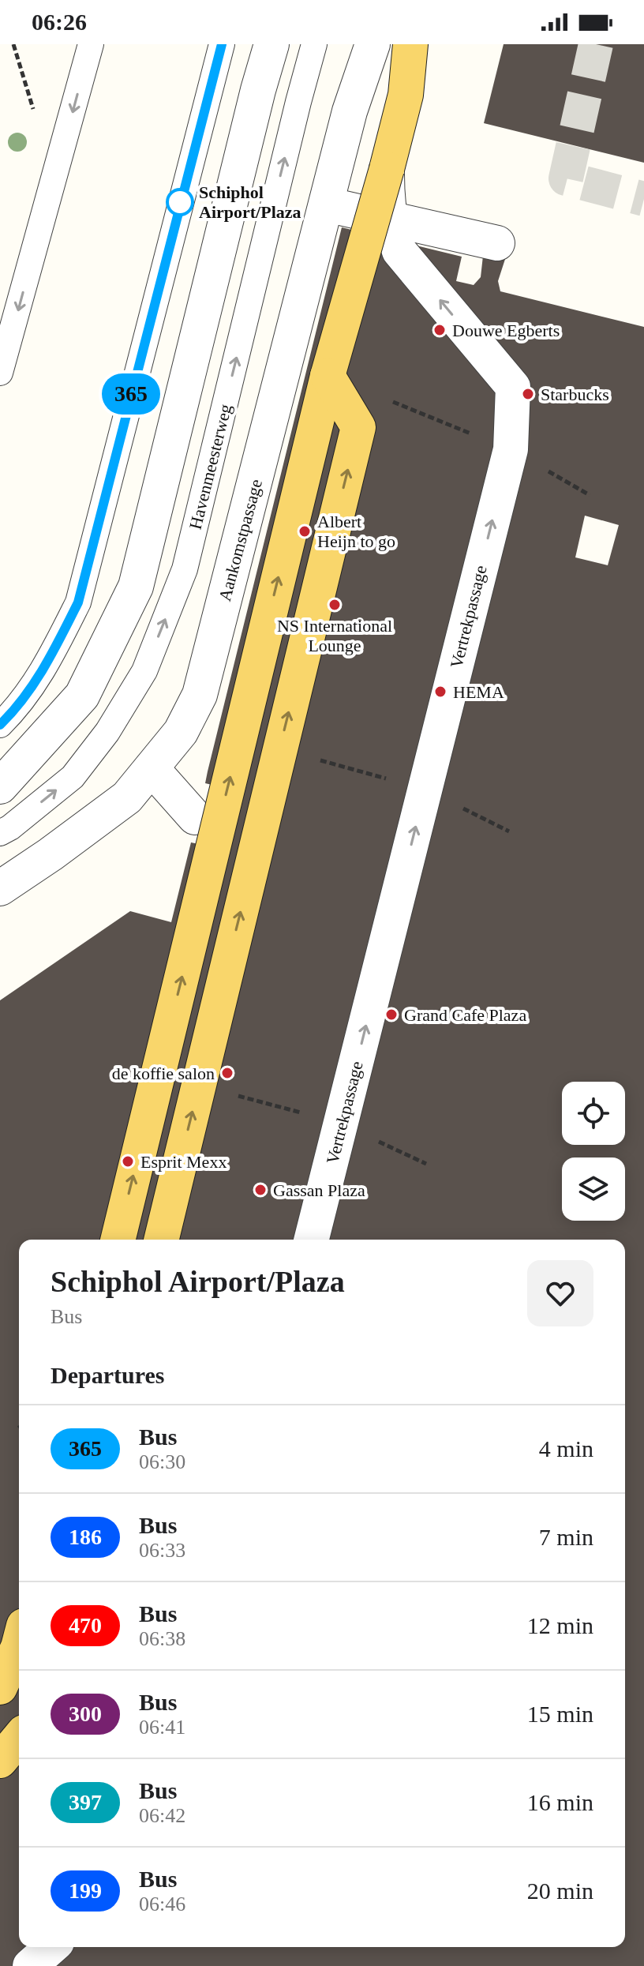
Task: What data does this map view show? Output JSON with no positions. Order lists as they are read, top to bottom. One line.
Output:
{"streets":{"street":["Aankomstpassage","Vertrekpassage"],"lane":["Havenmeesterweg"]},"one_way":["Vertrekpassage"],"places":["Schiphol Airport/Plaza","Douwe Egberts","Starbucks","Albert Heijn to go","NS International Lounge","HEMA","Grand Cafe Plaza","de koffie salon","Esprit Mexx","Gassan Plaza"],"lines":["bus line 365"],"page":{"status":"06:26","on_map":"365","heading":[["Schiphol Airport/Plaza","Bus"],"Departures"],"list":[{"mark":"365","name":"Bus","note":"06:30","value":"4 min"},{"mark":"186","name":"Bus","note":"06:33","value":"7 min"},{"mark":"470","name":"Bus","note":"06:38","value":"12 min"},{"mark":"300","name":"Bus","note":"06:41","value":"15 min"},{"mark":"397","name":"Bus","note":"06:42","value":"16 min"},{"mark":"199","name":"Bus","note":"06:46","value":"20 min"}]}}
